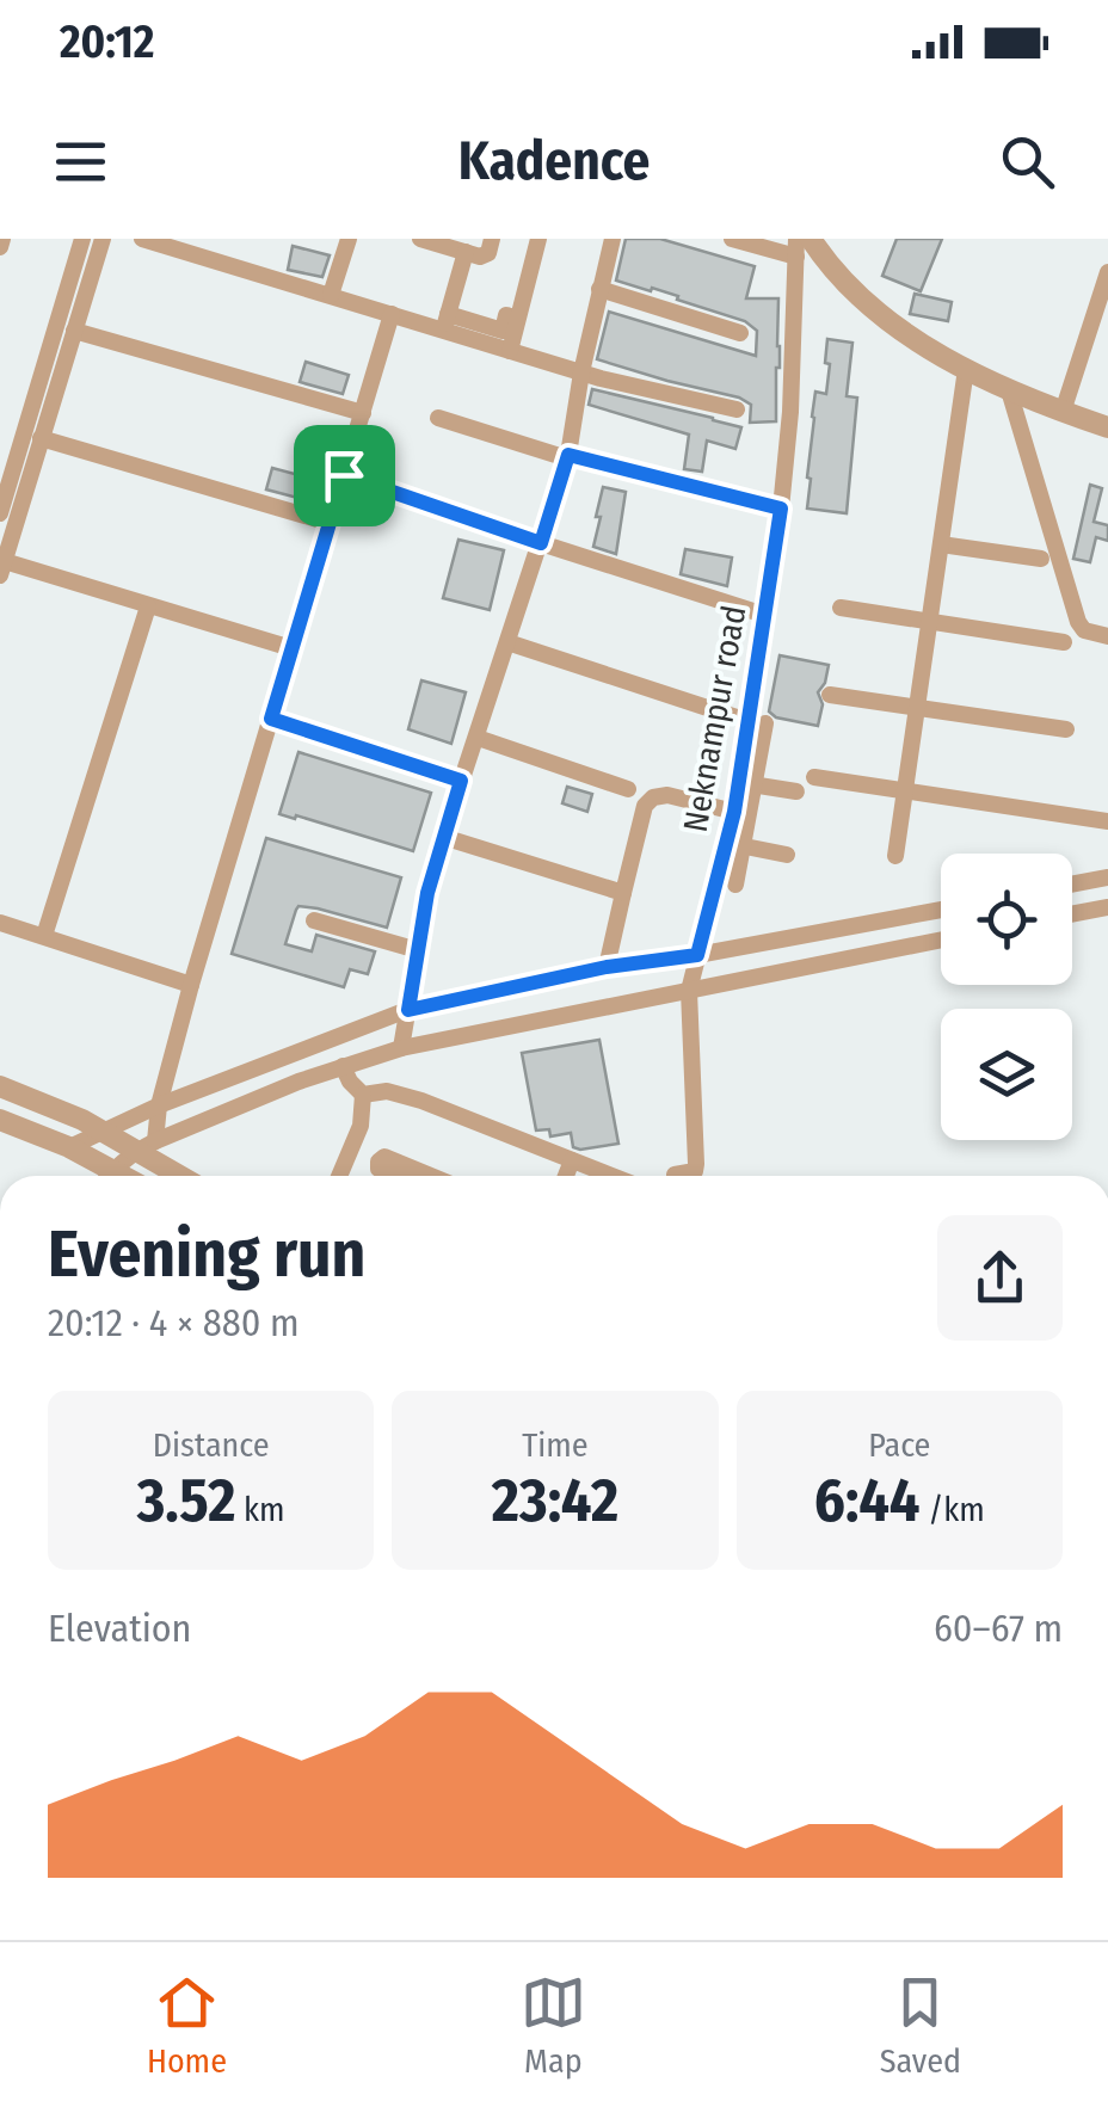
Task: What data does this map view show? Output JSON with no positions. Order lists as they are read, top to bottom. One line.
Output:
{"streets":{"street":["Neknampur road"]},"page":{"status":"20:12","header":"Kadence","heading":["Evening run","20:12 · 4 × 880 m"],"stats":[["Distance","3.52 km"],["Time","23:42"],["Pace","6:44 /km"]],"chart":["Elevation","60–67 m"],"tabs":["Home","Map","Saved"]}}
